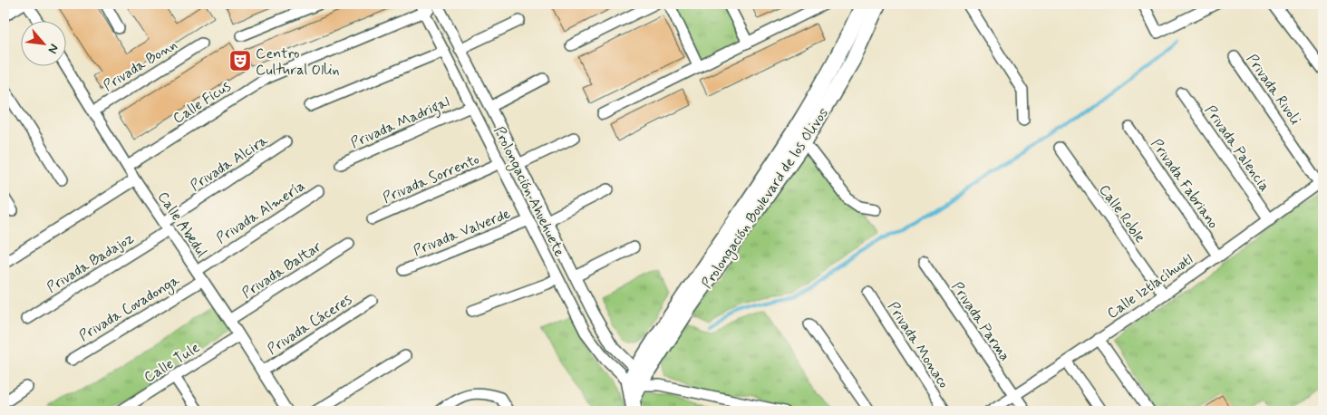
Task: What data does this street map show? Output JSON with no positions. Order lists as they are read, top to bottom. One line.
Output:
{"streets":{"street":["Privada Bonn","Privada Rivoli","Calle Ficus","Privada Madrigal","Privada Palencia","Privada Alcira","Privada Sorrento","Privada Fabriano","Prolongación Ahuehuete","Prolongación Boulevard de los Olivos","Privada Almería","Calle Roble","Calle Abedul","Privada Valverde","Privada Badajoz","Privada Baltar","Calle Iztlacíhuatl","Privada Covadonga","Privada Parma","Privada Cáceres","Privada Monaco","Calle Tule"]},"crossings":[["Privada Bonn","Calle Abedul"],["Privada Rivoli","Calle Iztlacíhuatl"],["Calle Ficus","Prolongación Ahuehuete"],["Calle Ficus","Calle Abedul"],["Privada Madrigal","Prolongación Ahuehuete"],["Privada Palencia","Calle Iztlacíhuatl"],["Privada Alcira","Calle Abedul"],["Privada Alcira","Privada Badajoz"],["Privada Sorrento","Prolongación Ahuehuete"],["Privada Fabriano","Calle Iztlacíhuatl"],["Prolongación Ahuehuete","Prolongación Boulevard de los Olivos"],["Prolongación Ahuehuete","Privada Valverde"],["Privada Almería","Calle Abedul"],["Calle Roble","Calle Iztlacíhuatl"],["Calle Abedul","Privada Badajoz"],["Calle Abedul","Privada Baltar"],["Calle Abedul","Privada Covadonga"],["Calle Abedul","Privada Cáceres"],["Calle Abedul","Calle Tule"],["Calle Iztlacíhuatl","Privada Parma"]],"places":{"theatre":["Centro Cultural Ollin"]},"north":"bottom right"}
